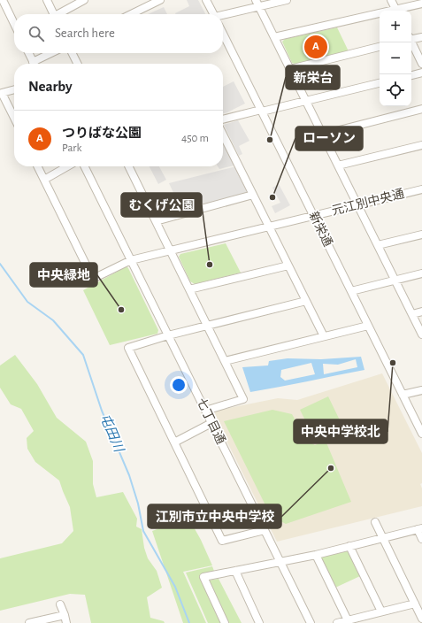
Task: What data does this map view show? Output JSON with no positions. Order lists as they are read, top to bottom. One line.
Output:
{"streets":{"street":["元江別中央通","新栄通","七丁目通"]},"crossings":[["元江別中央通","新栄通"],["元江別中央通","七丁目通"]],"water":["屯田川"],"places":["新栄台","ローソン","むくげ公園","中央緑地","中央中学校北","江別市立中央中学校"],"page":{"map_buttons":["+","−"],"search":"Search here","pins":"A","heading":"Nearby","list":[{"mark":"A","name":"つりばな公園","note":"Park","value":"450 m"}]}}
